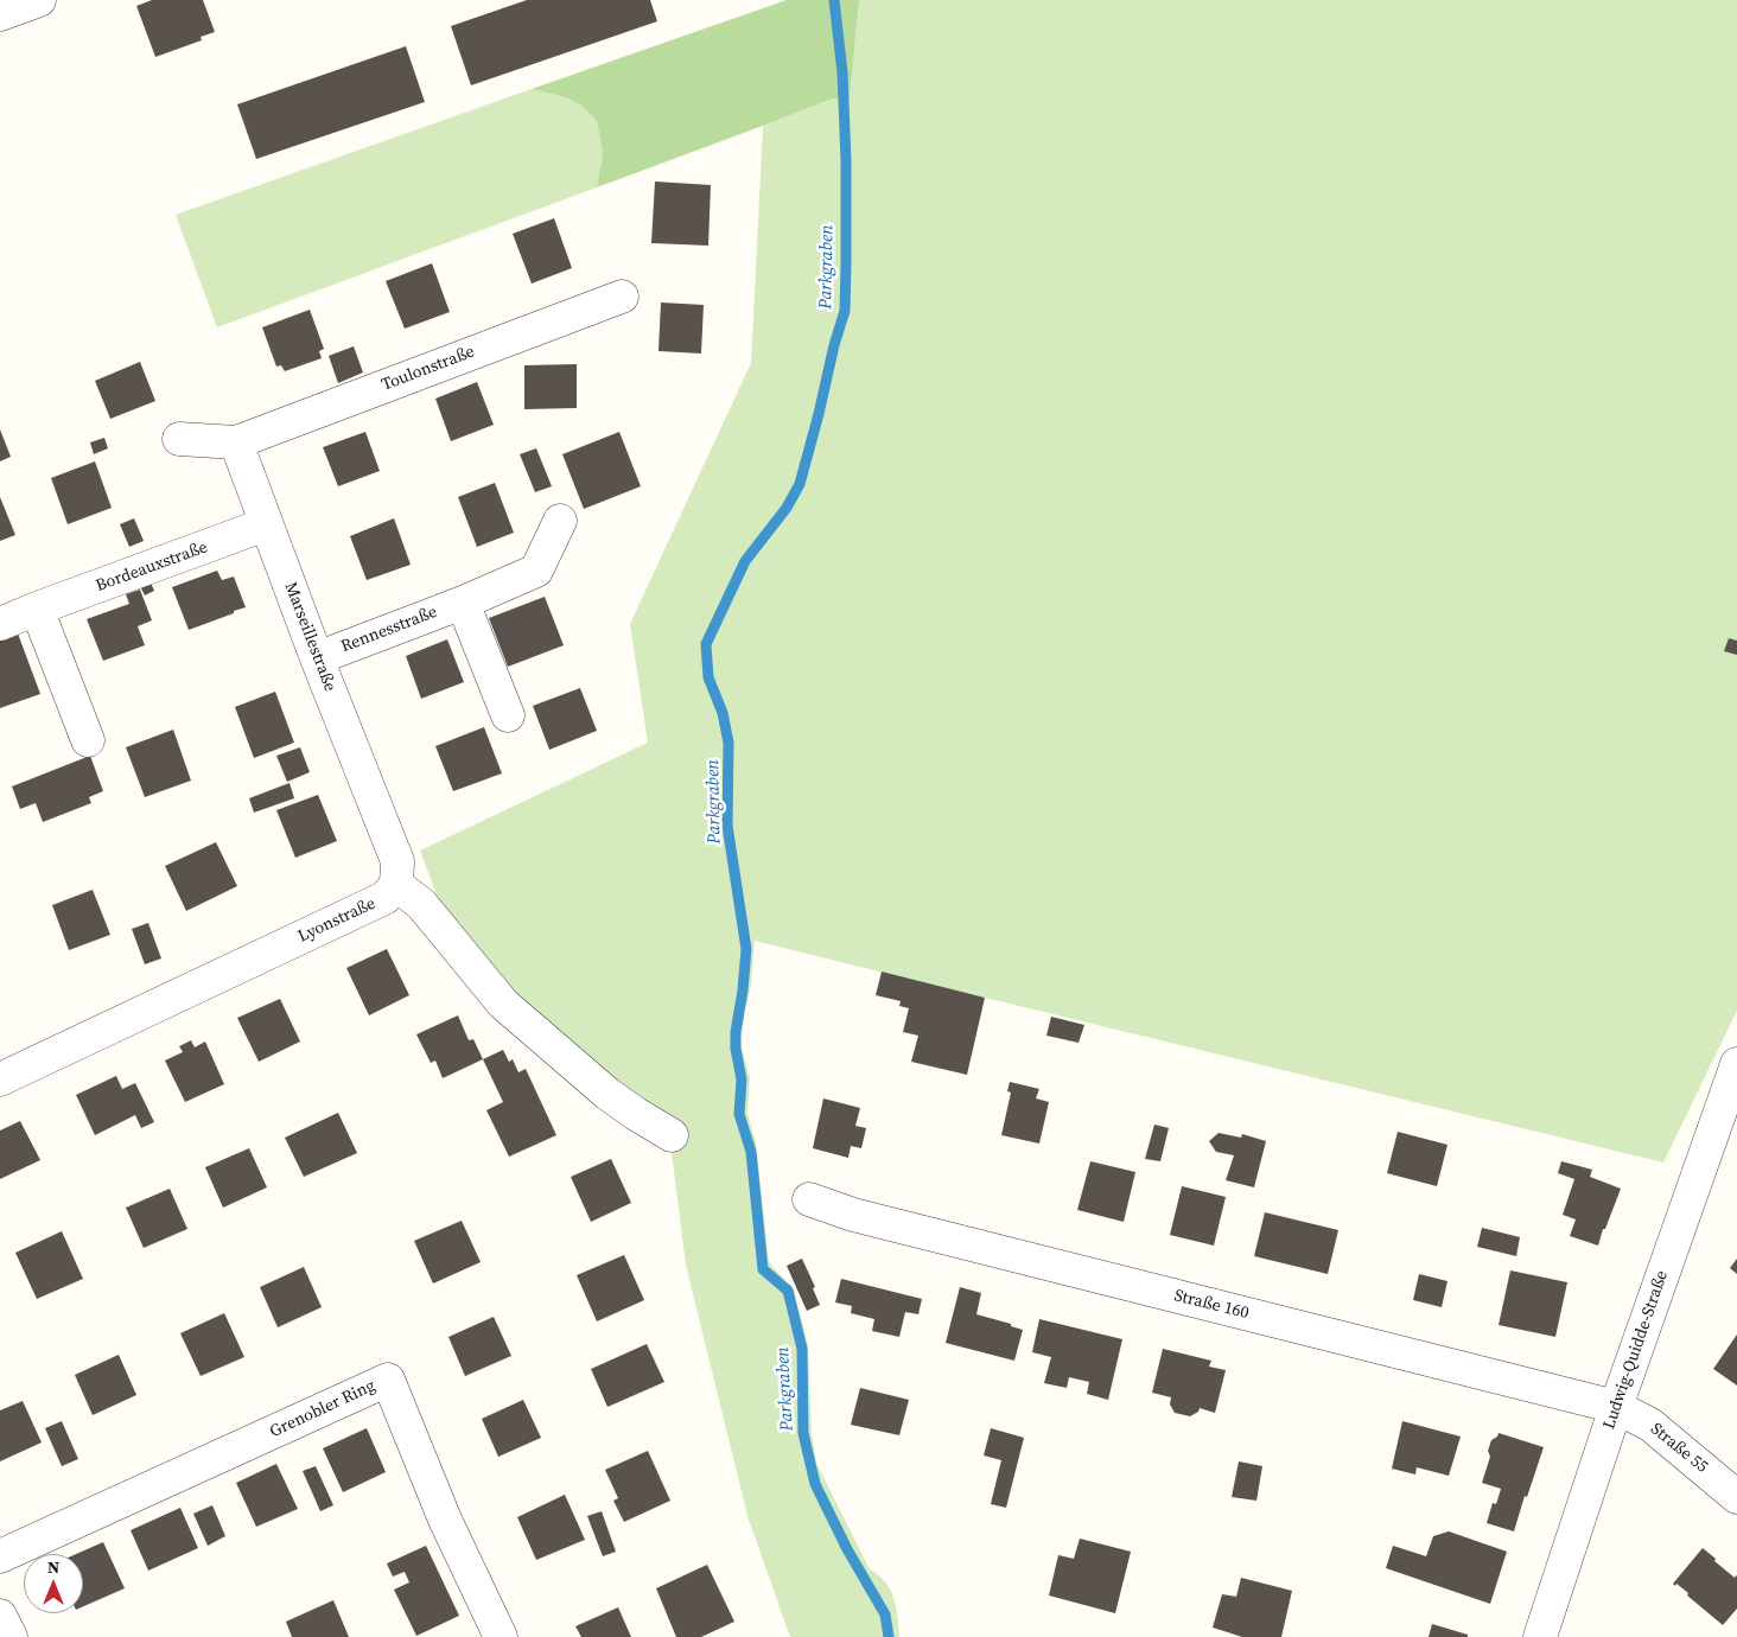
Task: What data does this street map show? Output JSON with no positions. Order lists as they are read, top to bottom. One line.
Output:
{"streets":{"street":["Toulonstraße","Bordeauxstraße","Rennesstraße","Marseillestraße","Lyonstraße","Straße 160","Ludwig-Quidde-Straße","Grenobler Ring","Straße 55"]},"crossings":[["Toulonstraße","Marseillestraße"],["Bordeauxstraße","Marseillestraße"],["Rennesstraße","Marseillestraße"],["Marseillestraße","Lyonstraße"],["Straße 160","Ludwig-Quidde-Straße"],["Straße 160","Straße 55"],["Ludwig-Quidde-Straße","Straße 55"]],"water":["Parkgraben"],"north":"top"}
